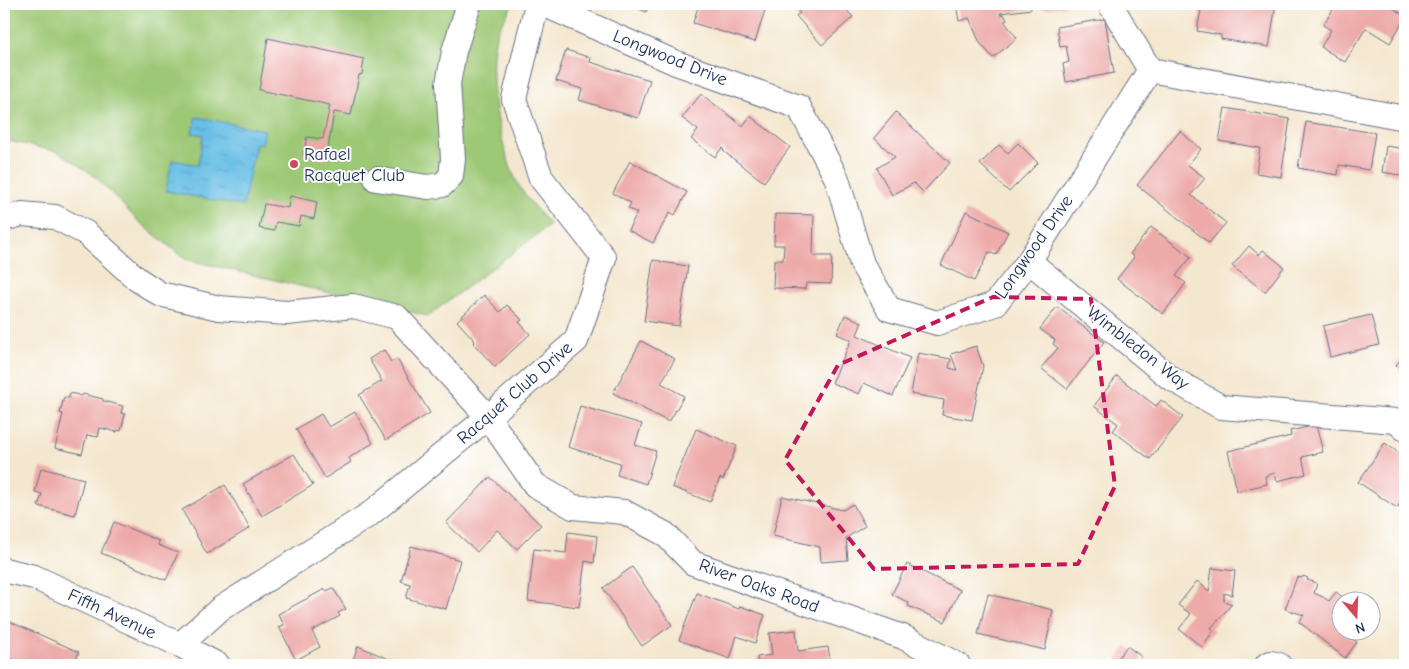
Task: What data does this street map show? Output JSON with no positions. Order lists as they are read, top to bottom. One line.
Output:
{"streets":{"street":["Longwood Drive","Wimbledon Way","Racquet Club Drive","River Oaks Road","Fifth Avenue"]},"crossings":[["Longwood Drive","Wimbledon Way"],["Racquet Club Drive","River Oaks Road"],["Racquet Club Drive","Fifth Avenue"]],"places":["Rafael Racquet Club"],"north":"bottom"}
